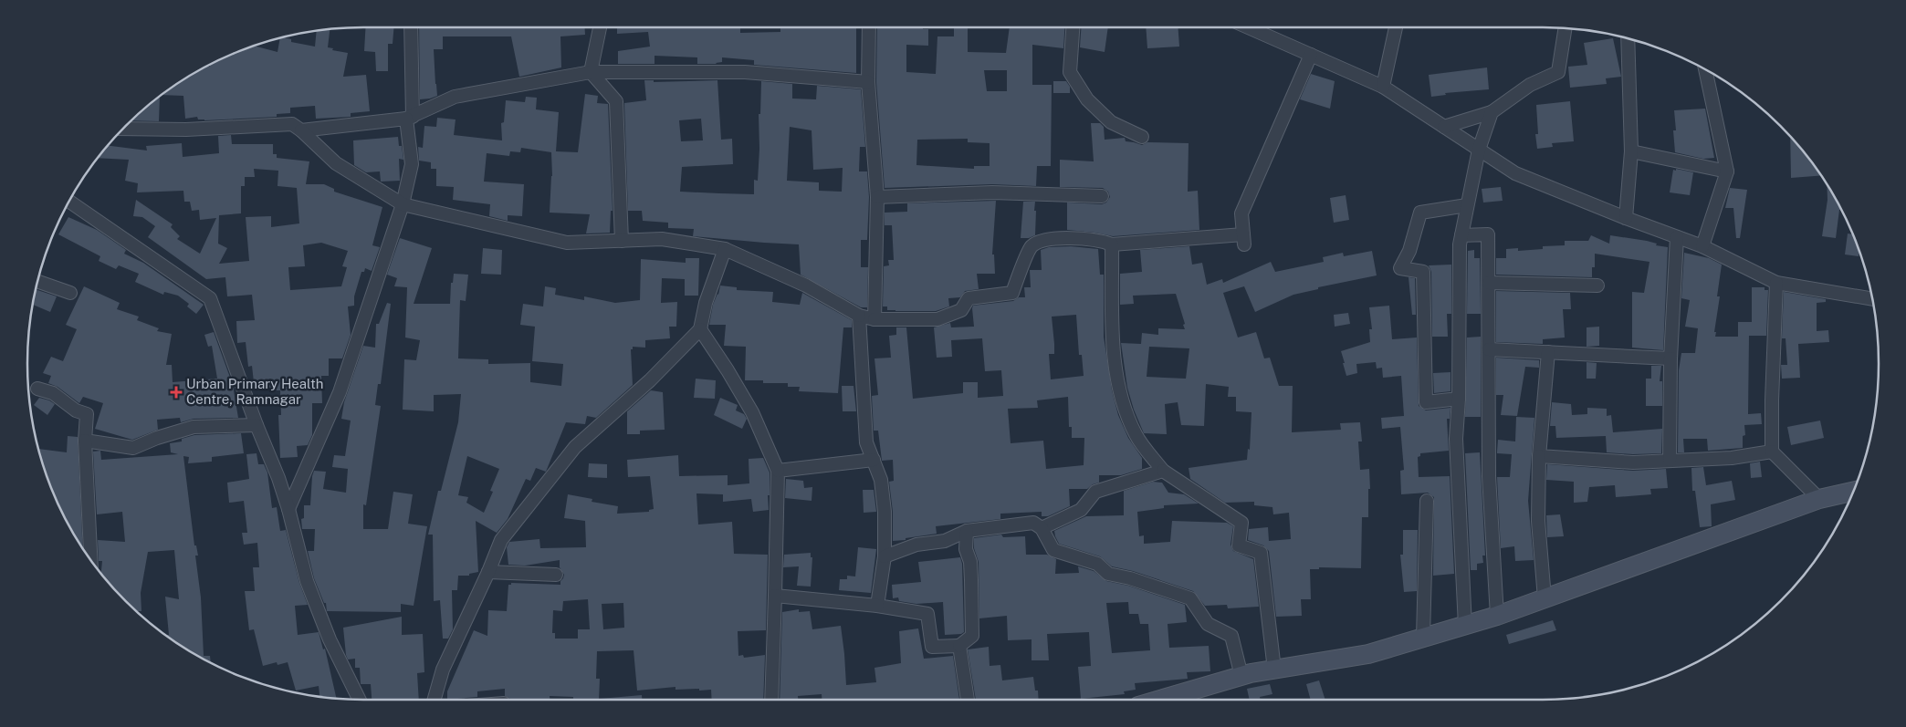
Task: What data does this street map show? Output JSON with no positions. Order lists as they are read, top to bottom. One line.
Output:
{"places":{"health":["Urban Primary Health Centre, Ramnagar"]}}
